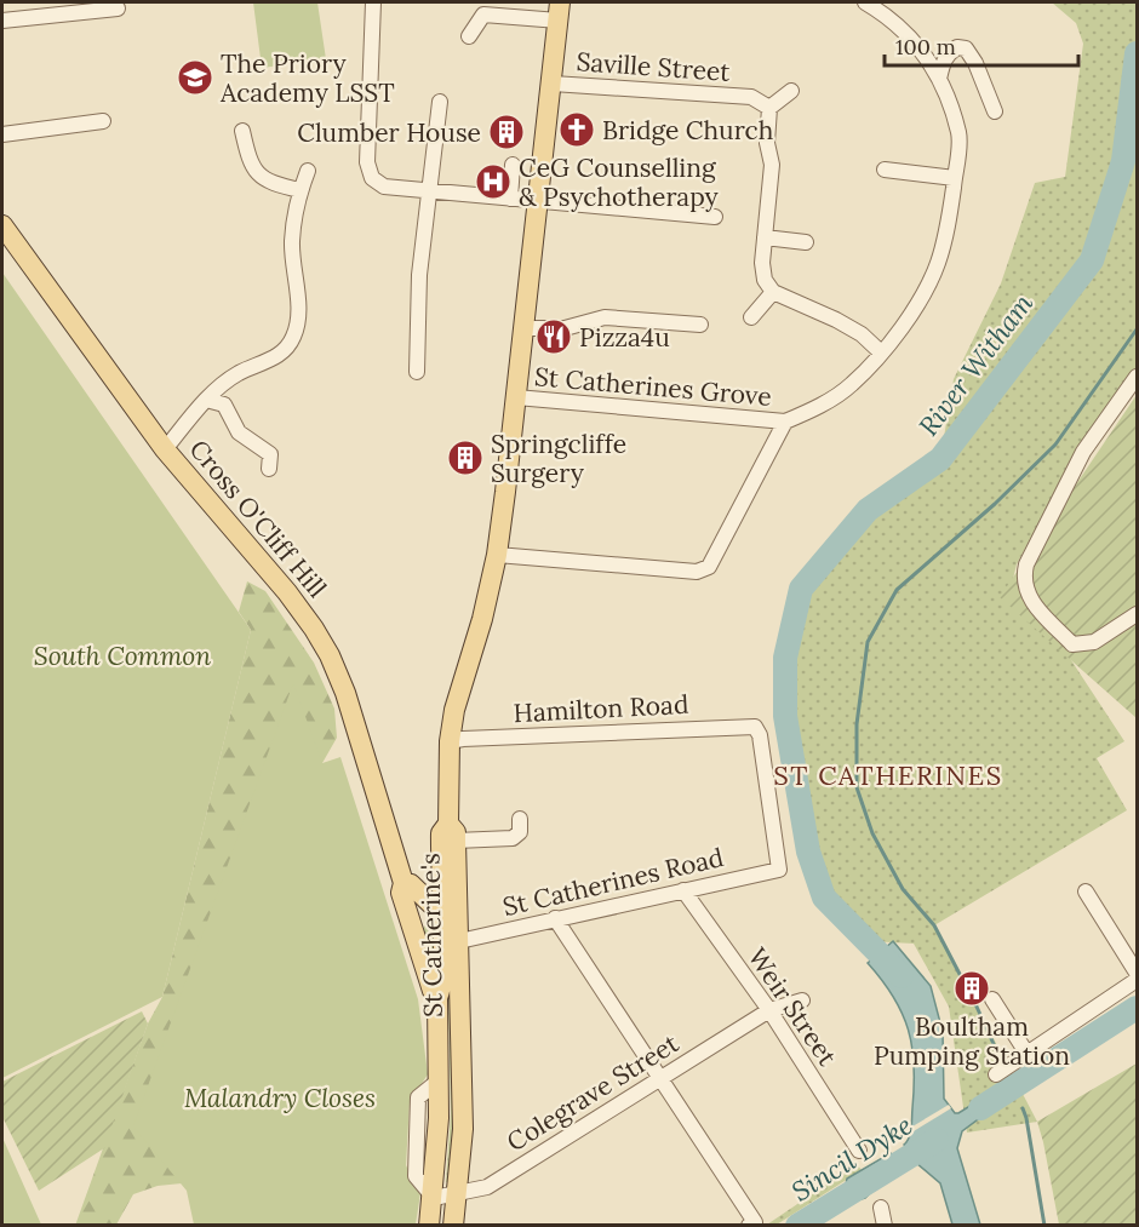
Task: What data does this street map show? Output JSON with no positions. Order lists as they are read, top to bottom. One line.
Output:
{"streets":{"main road":["Cross O'Cliff Hill","St Catherine's"],"street":["Saville Street","St Catherines Grove","Hamilton Road","St Catherines Road","Weir Street","Colegrave Street"]},"crossings":[["Cross O'Cliff Hill","St Catherine's"],["Hamilton Road","St Catherines Road"],["St Catherines Road","St Catherine's"],["St Catherines Road","Weir Street"],["St Catherine's","Colegrave Street"],["Weir Street","Colegrave Street"]],"districts":["ST CATHERINES"],"water":["River Witham","Sincil Dyke"],"parks":["South Common","Malandry Closes"],"places":{"school or university":["The Priory Academy LSST"],"church":["Bridge Church"],"building":["Clumber House","Springcliffe Surgery","Boultham Pumping Station"],"hospital":["CeG Counselling & Psychotherapy"],"restaurant":["Pizza4u"]},"scale_bar":"100 m"}
